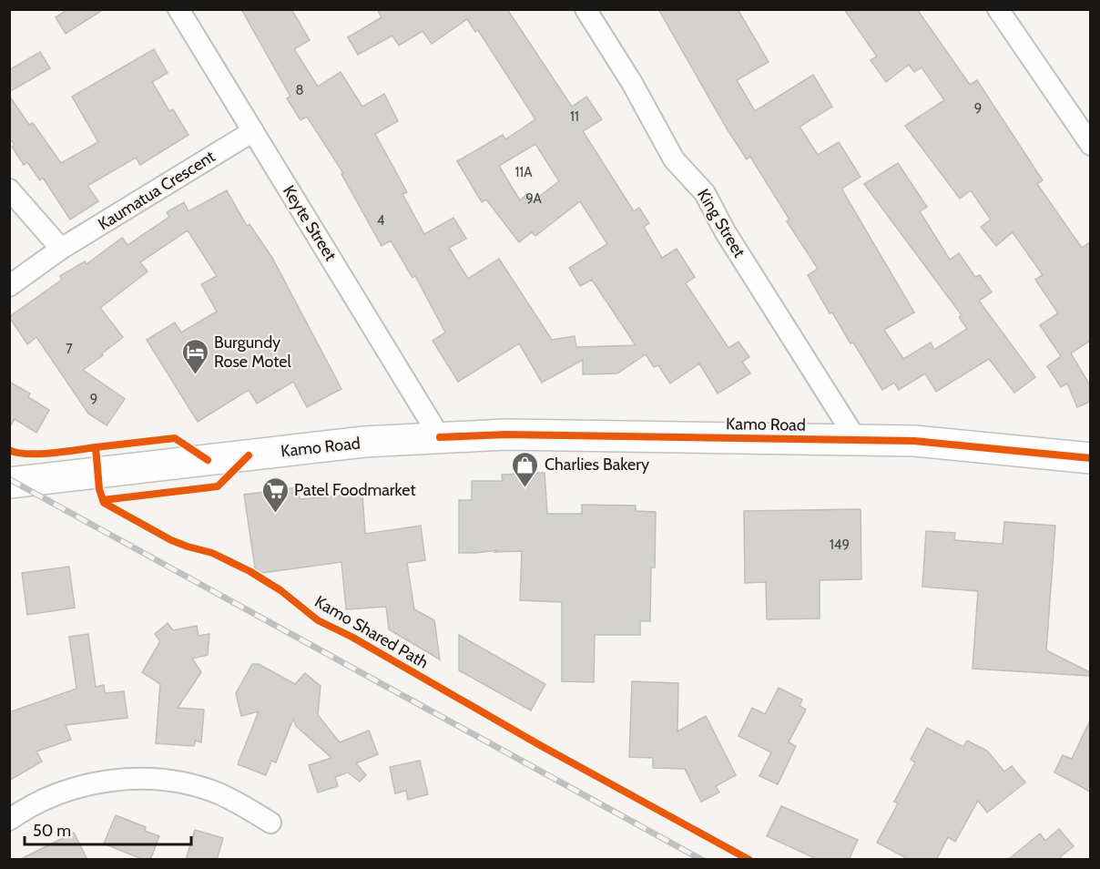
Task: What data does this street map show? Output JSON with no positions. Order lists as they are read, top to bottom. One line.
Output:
{"streets":{"main road":["Kamo Road"],"street":["Kaumatua Crescent","Keyte Street","King Street"],"cycle path":["Kamo Shared Path"]},"crossings":[["Kaumatua Crescent","Keyte Street"],["Keyte Street","Kamo Road"],["King Street","Kamo Road"]],"places":{"hotel":["Burgundy Rose Motel"],"shop":["Charlies Bakery"],"supermarket":["Patel Foodmarket"]},"house_numbers":["8","9","11","11A","9A","4","7","9","149"],"scale_bar":"50 m"}
